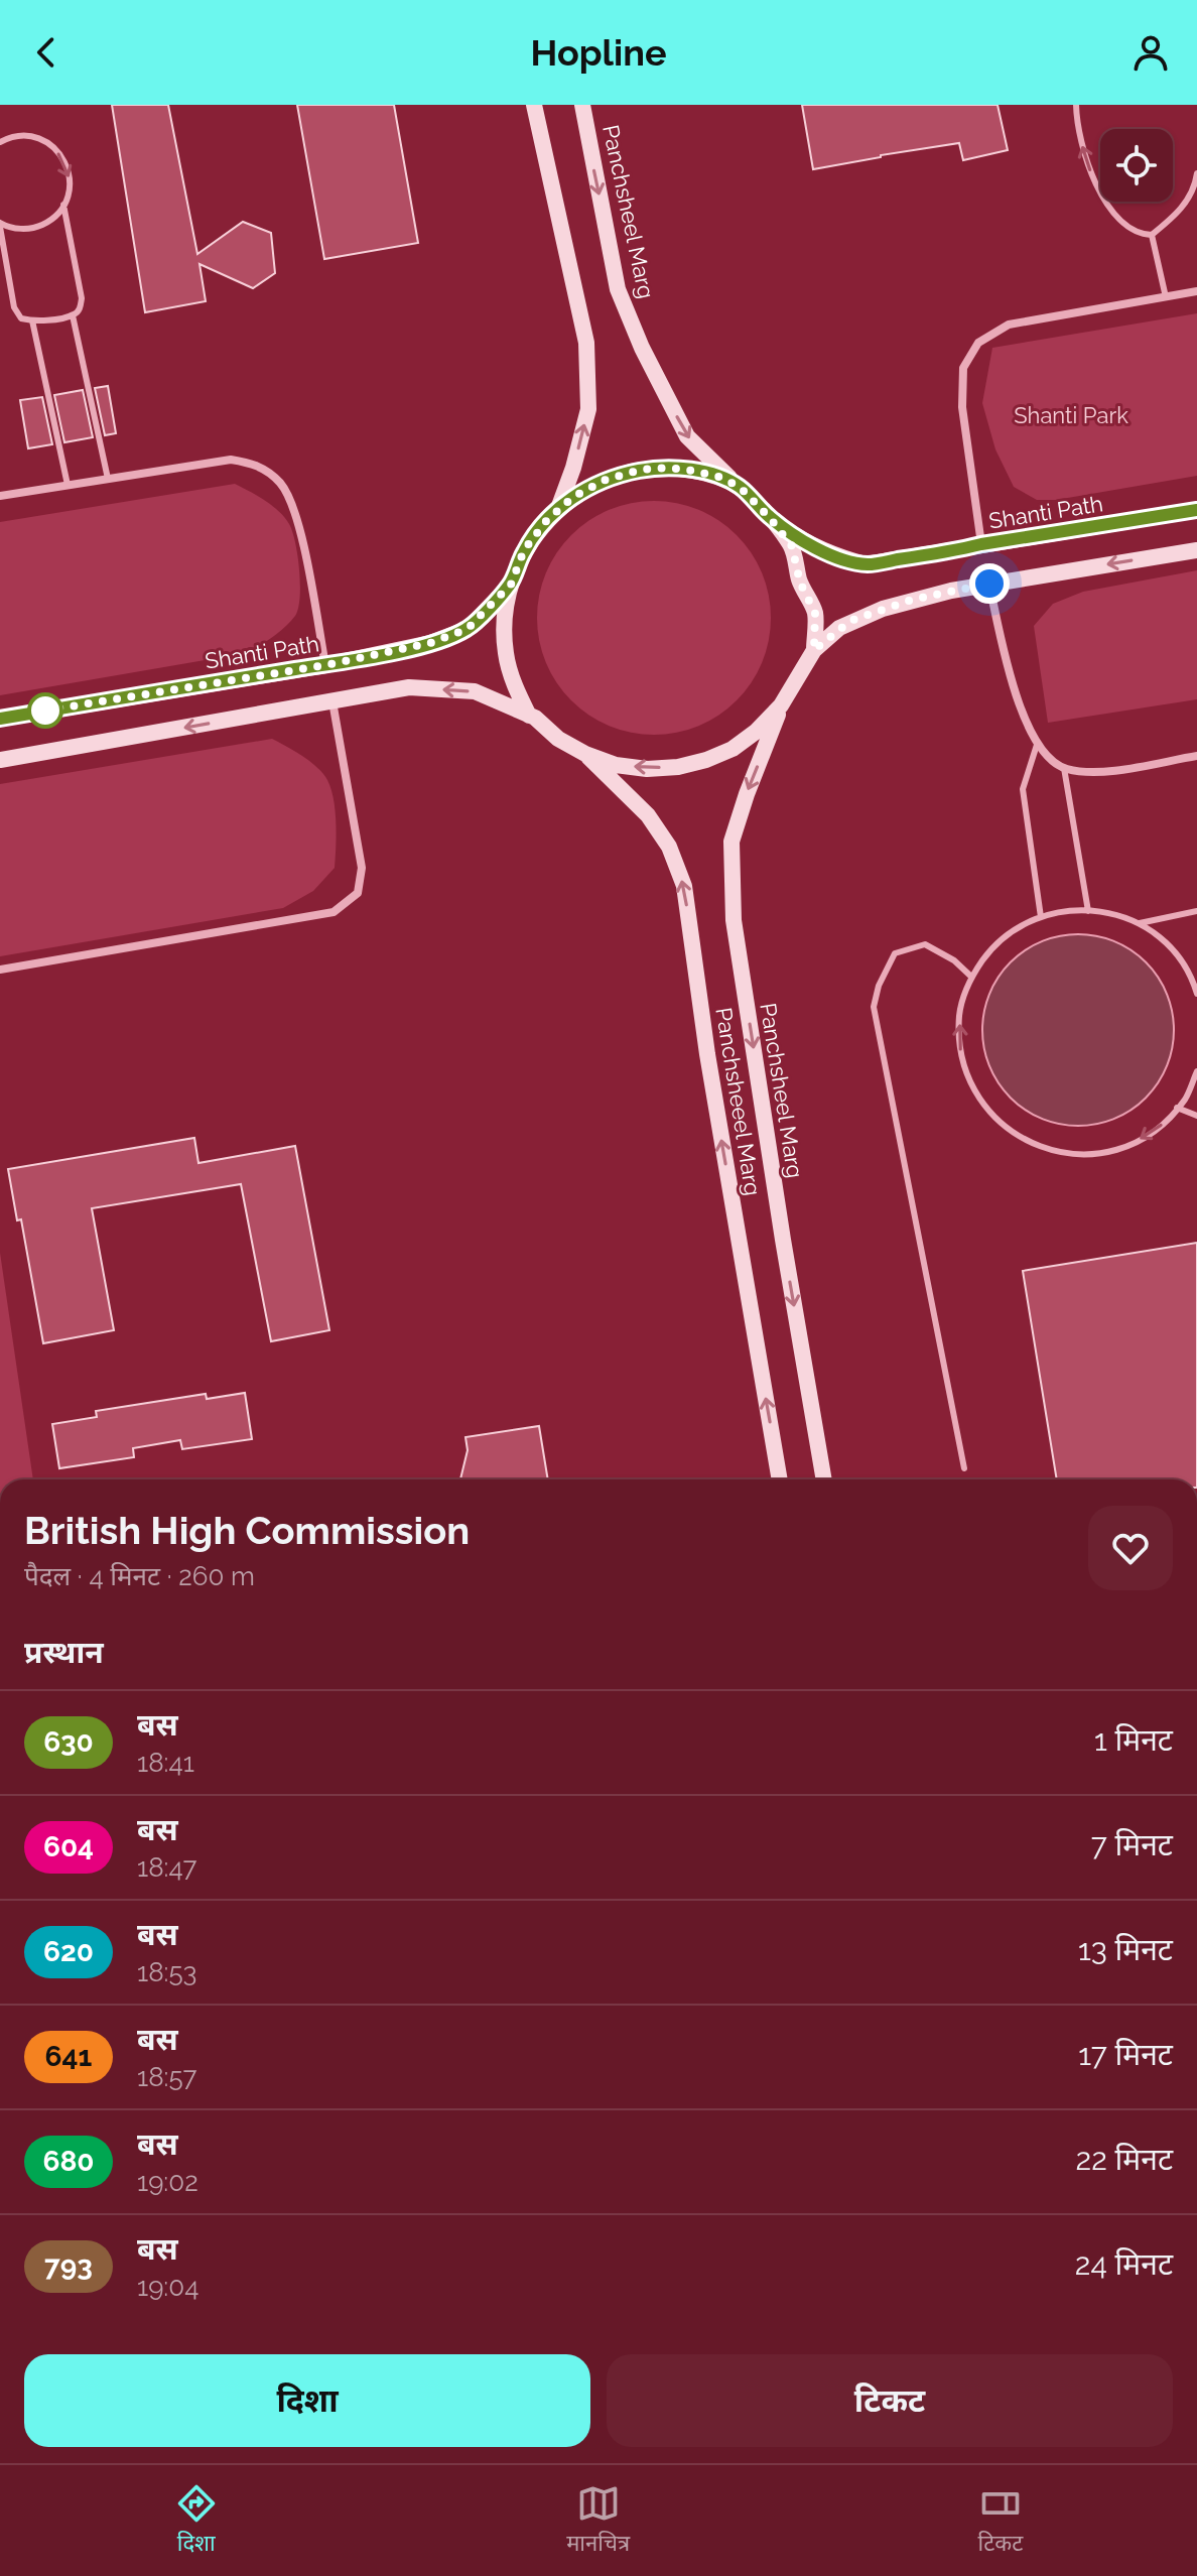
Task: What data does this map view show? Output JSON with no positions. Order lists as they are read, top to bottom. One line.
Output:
{"streets":{"main road":["Panchsheel Marg","Shanti Path","Panchsheeel Marg"]},"crossings":[["Panchsheel Marg","Shanti Path"]],"one_way":["Panchsheeel Marg"],"parks":["Shanti Park"],"lines":["bus line 630"],"page":{"header":"Hopline","heading":[["British High Commission","पैदल · 4 मिनट · 260 m"],"प्रस्थान"],"list":[{"mark":"630","name":"बस","note":"18:41","value":"1 मिनट"},{"mark":"604","name":"बस","note":"18:47","value":"7 मिनट"},{"mark":"620","name":"बस","note":"18:53","value":"13 मिनट"},{"mark":"641","name":"बस","note":"18:57","value":"17 मिनट"},{"mark":"680","name":"बस","note":"19:02","value":"22 मिनट"},{"mark":"793","name":"बस","note":"19:04","value":"24 मिनट"}],"buttons":["दिशा","टिकट"],"tabs":["दिशा","मानचित्र","टिकट"]}}
